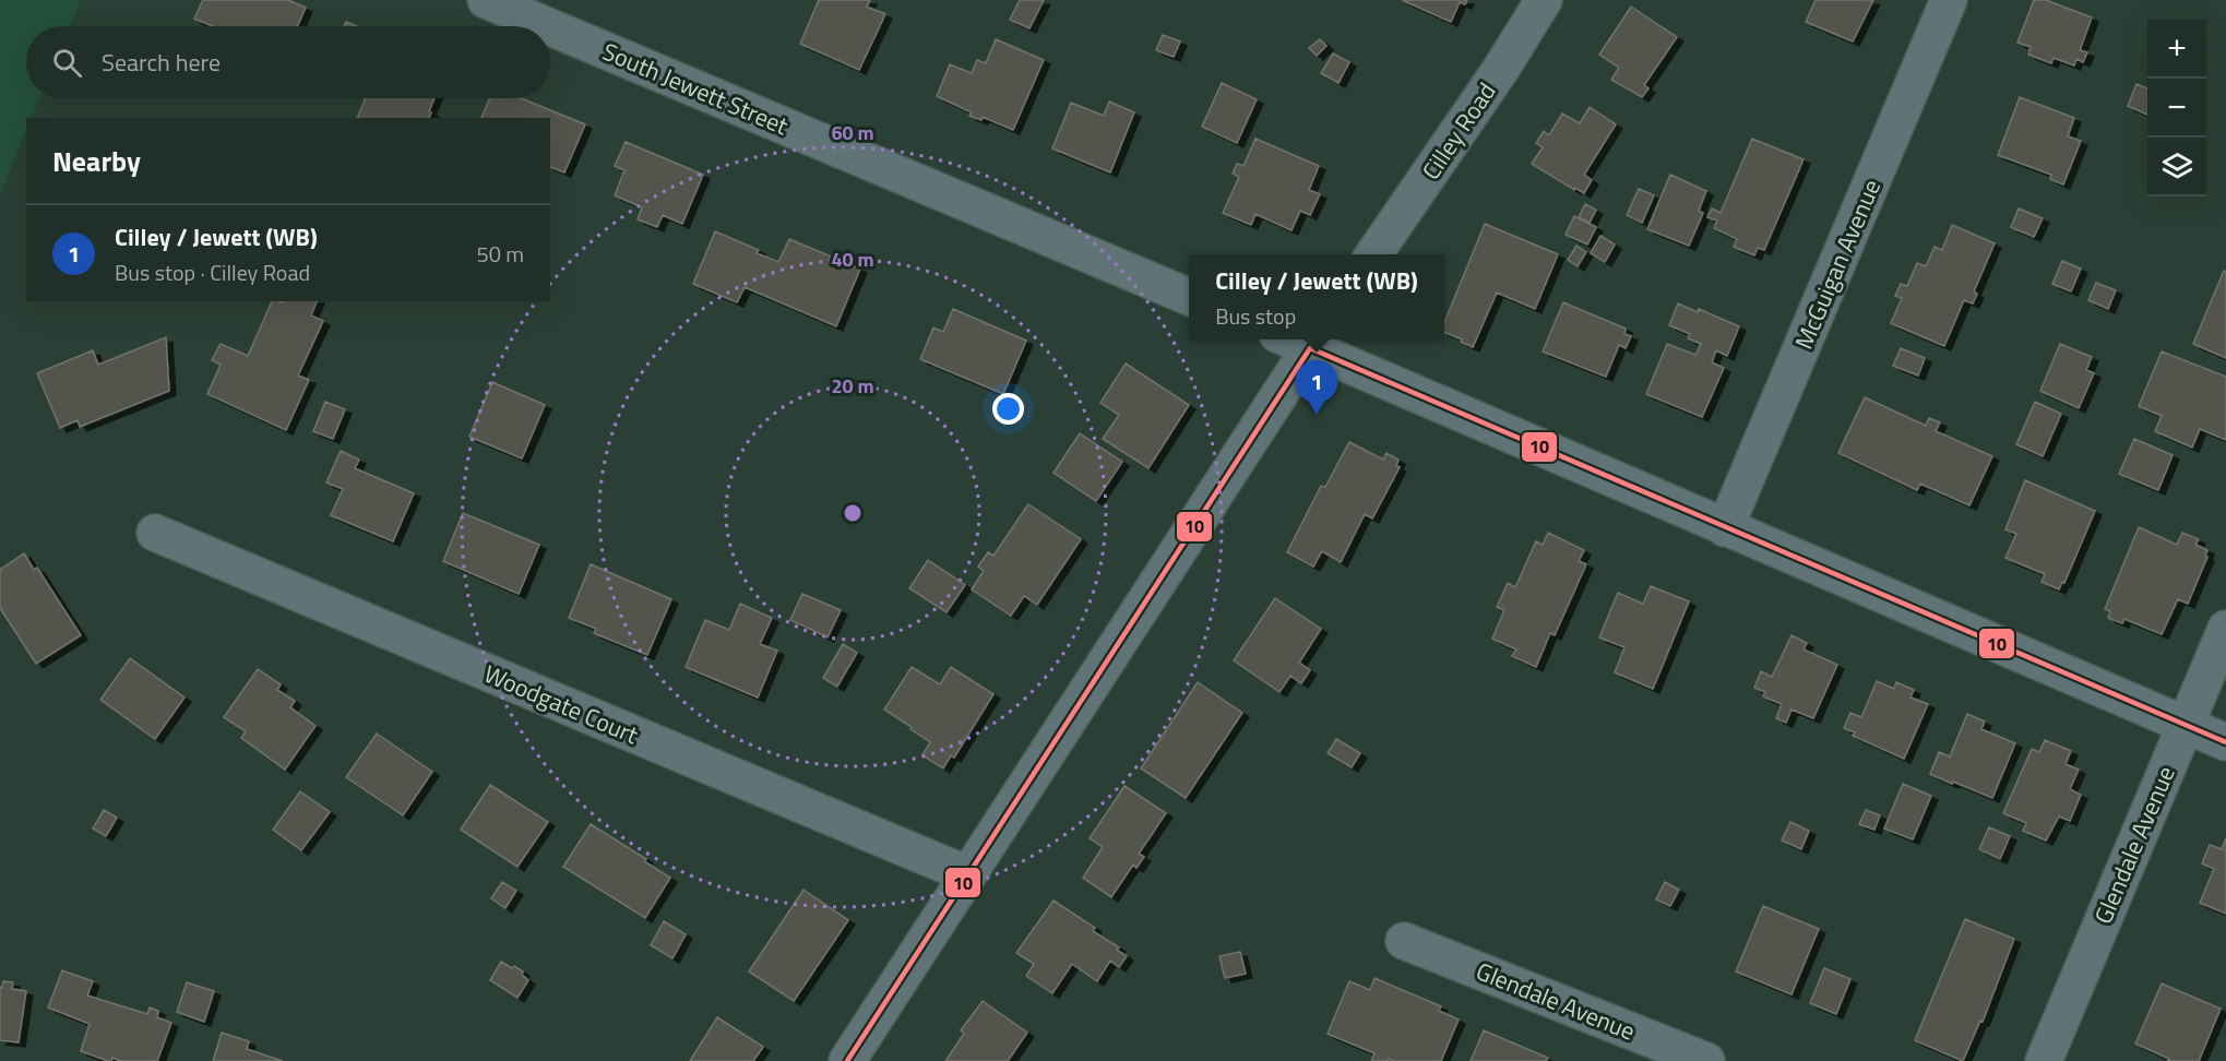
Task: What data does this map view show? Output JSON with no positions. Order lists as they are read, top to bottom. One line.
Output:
{"streets":{"street":["South Jewett Street","Cilley Road","McGuigan Avenue","Woodgate Court","Glendale Avenue"]},"lines":["transit line 10"],"page":{"map_buttons":["+","−"],"search":"Search here","heading":"Nearby","list":[{"mark":"1","name":"Cilley / Jewett (WB)","note":"Bus stop · Cilley Road","value":"50 m"}],"popup":["Cilley / Jewett (WB)","Bus stop"],"pins":"1"},"rings":["60 m","40 m","20 m"]}
